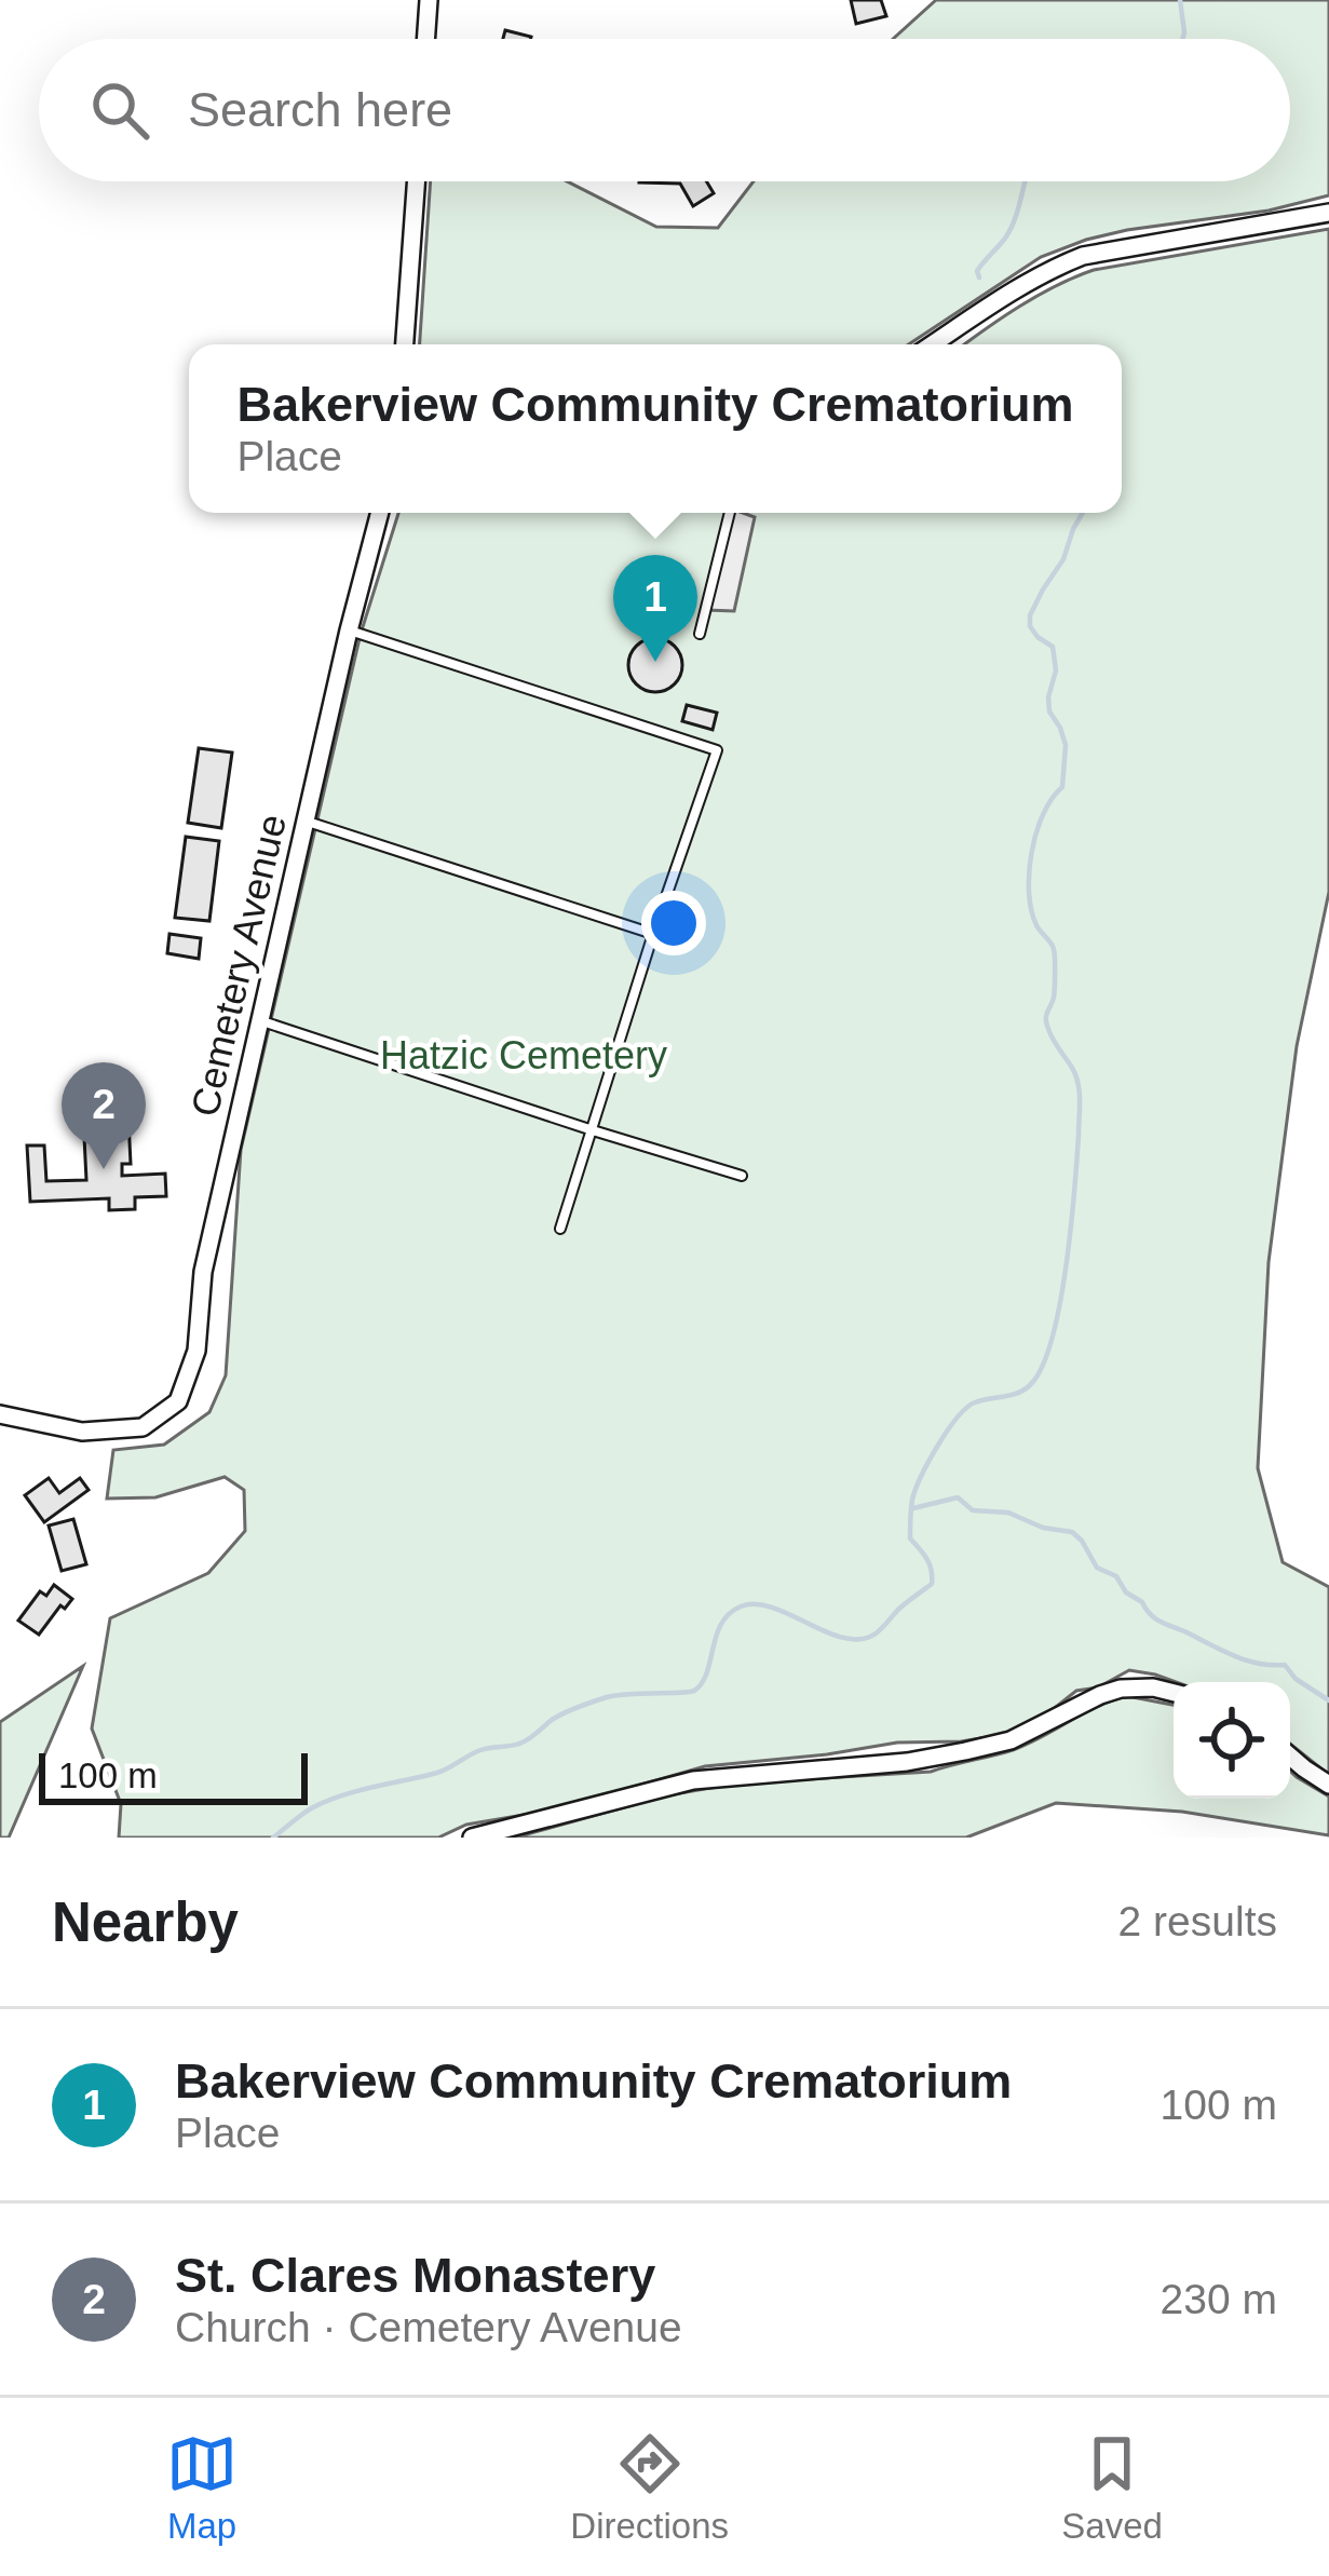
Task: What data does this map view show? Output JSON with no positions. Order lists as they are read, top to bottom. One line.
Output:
{"streets":{"street":["Cemetery Avenue"]},"parks":["Hatzic Cemetery"],"scale_bar":"100 m","page":{"search":"Search here","popup":["Bakerview Community Crematorium","Place"],"pins":["1","2"],"scale":"100 m","heading":["Nearby","2 results"],"list":[{"mark":"1","name":"Bakerview Community Crematorium","note":"Place","value":"100 m"},{"mark":"2","name":"St. Clares Monastery","note":"Church · Cemetery Avenue","value":"230 m"}],"nav":["Map","Directions","Saved"]}}
